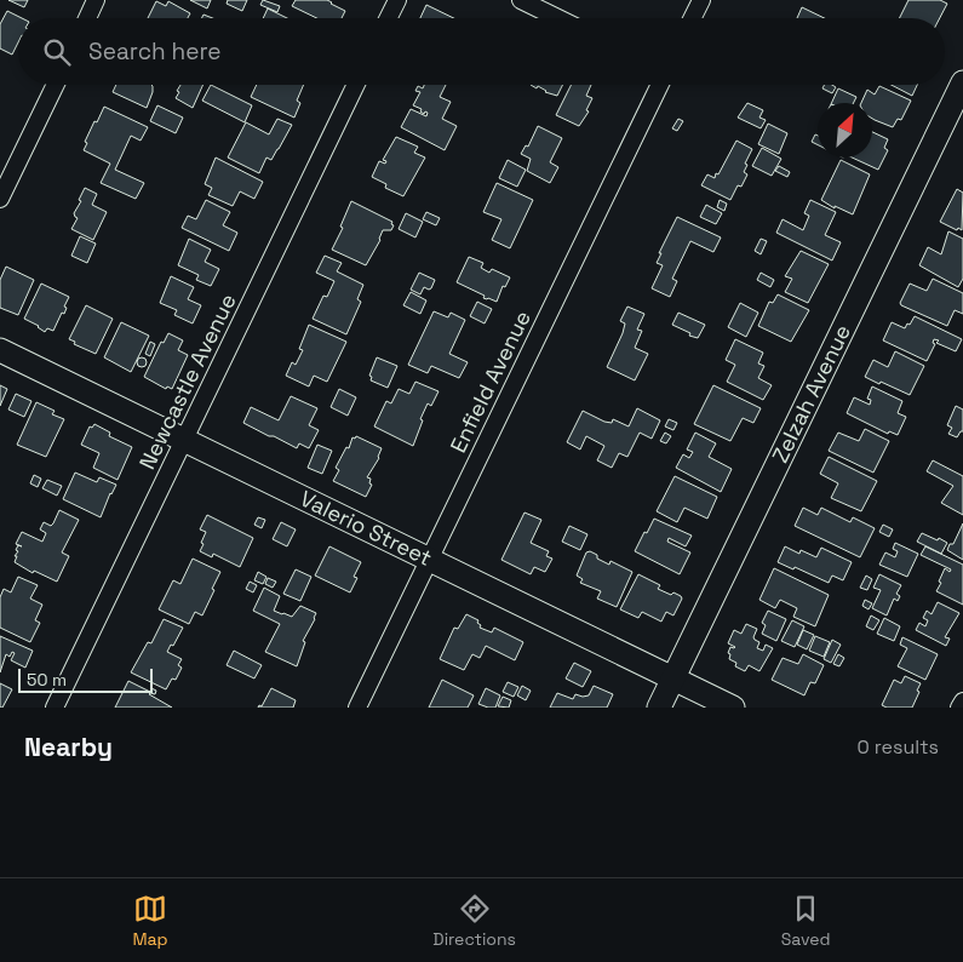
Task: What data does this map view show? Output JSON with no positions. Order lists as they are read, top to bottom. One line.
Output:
{"streets":{"street":["Newcastle Avenue","Enfield Avenue","Zelzah Avenue","Valerio Street"]},"crossings":[["Newcastle Avenue","Valerio Street"],["Enfield Avenue","Valerio Street"],["Zelzah Avenue","Valerio Street"]],"scale_bar":"50 m","north":"top right","page":{"search":"Search here","scale":"50 m","heading":["Nearby","0 results"],"nav":["Map","Directions","Saved"]}}
